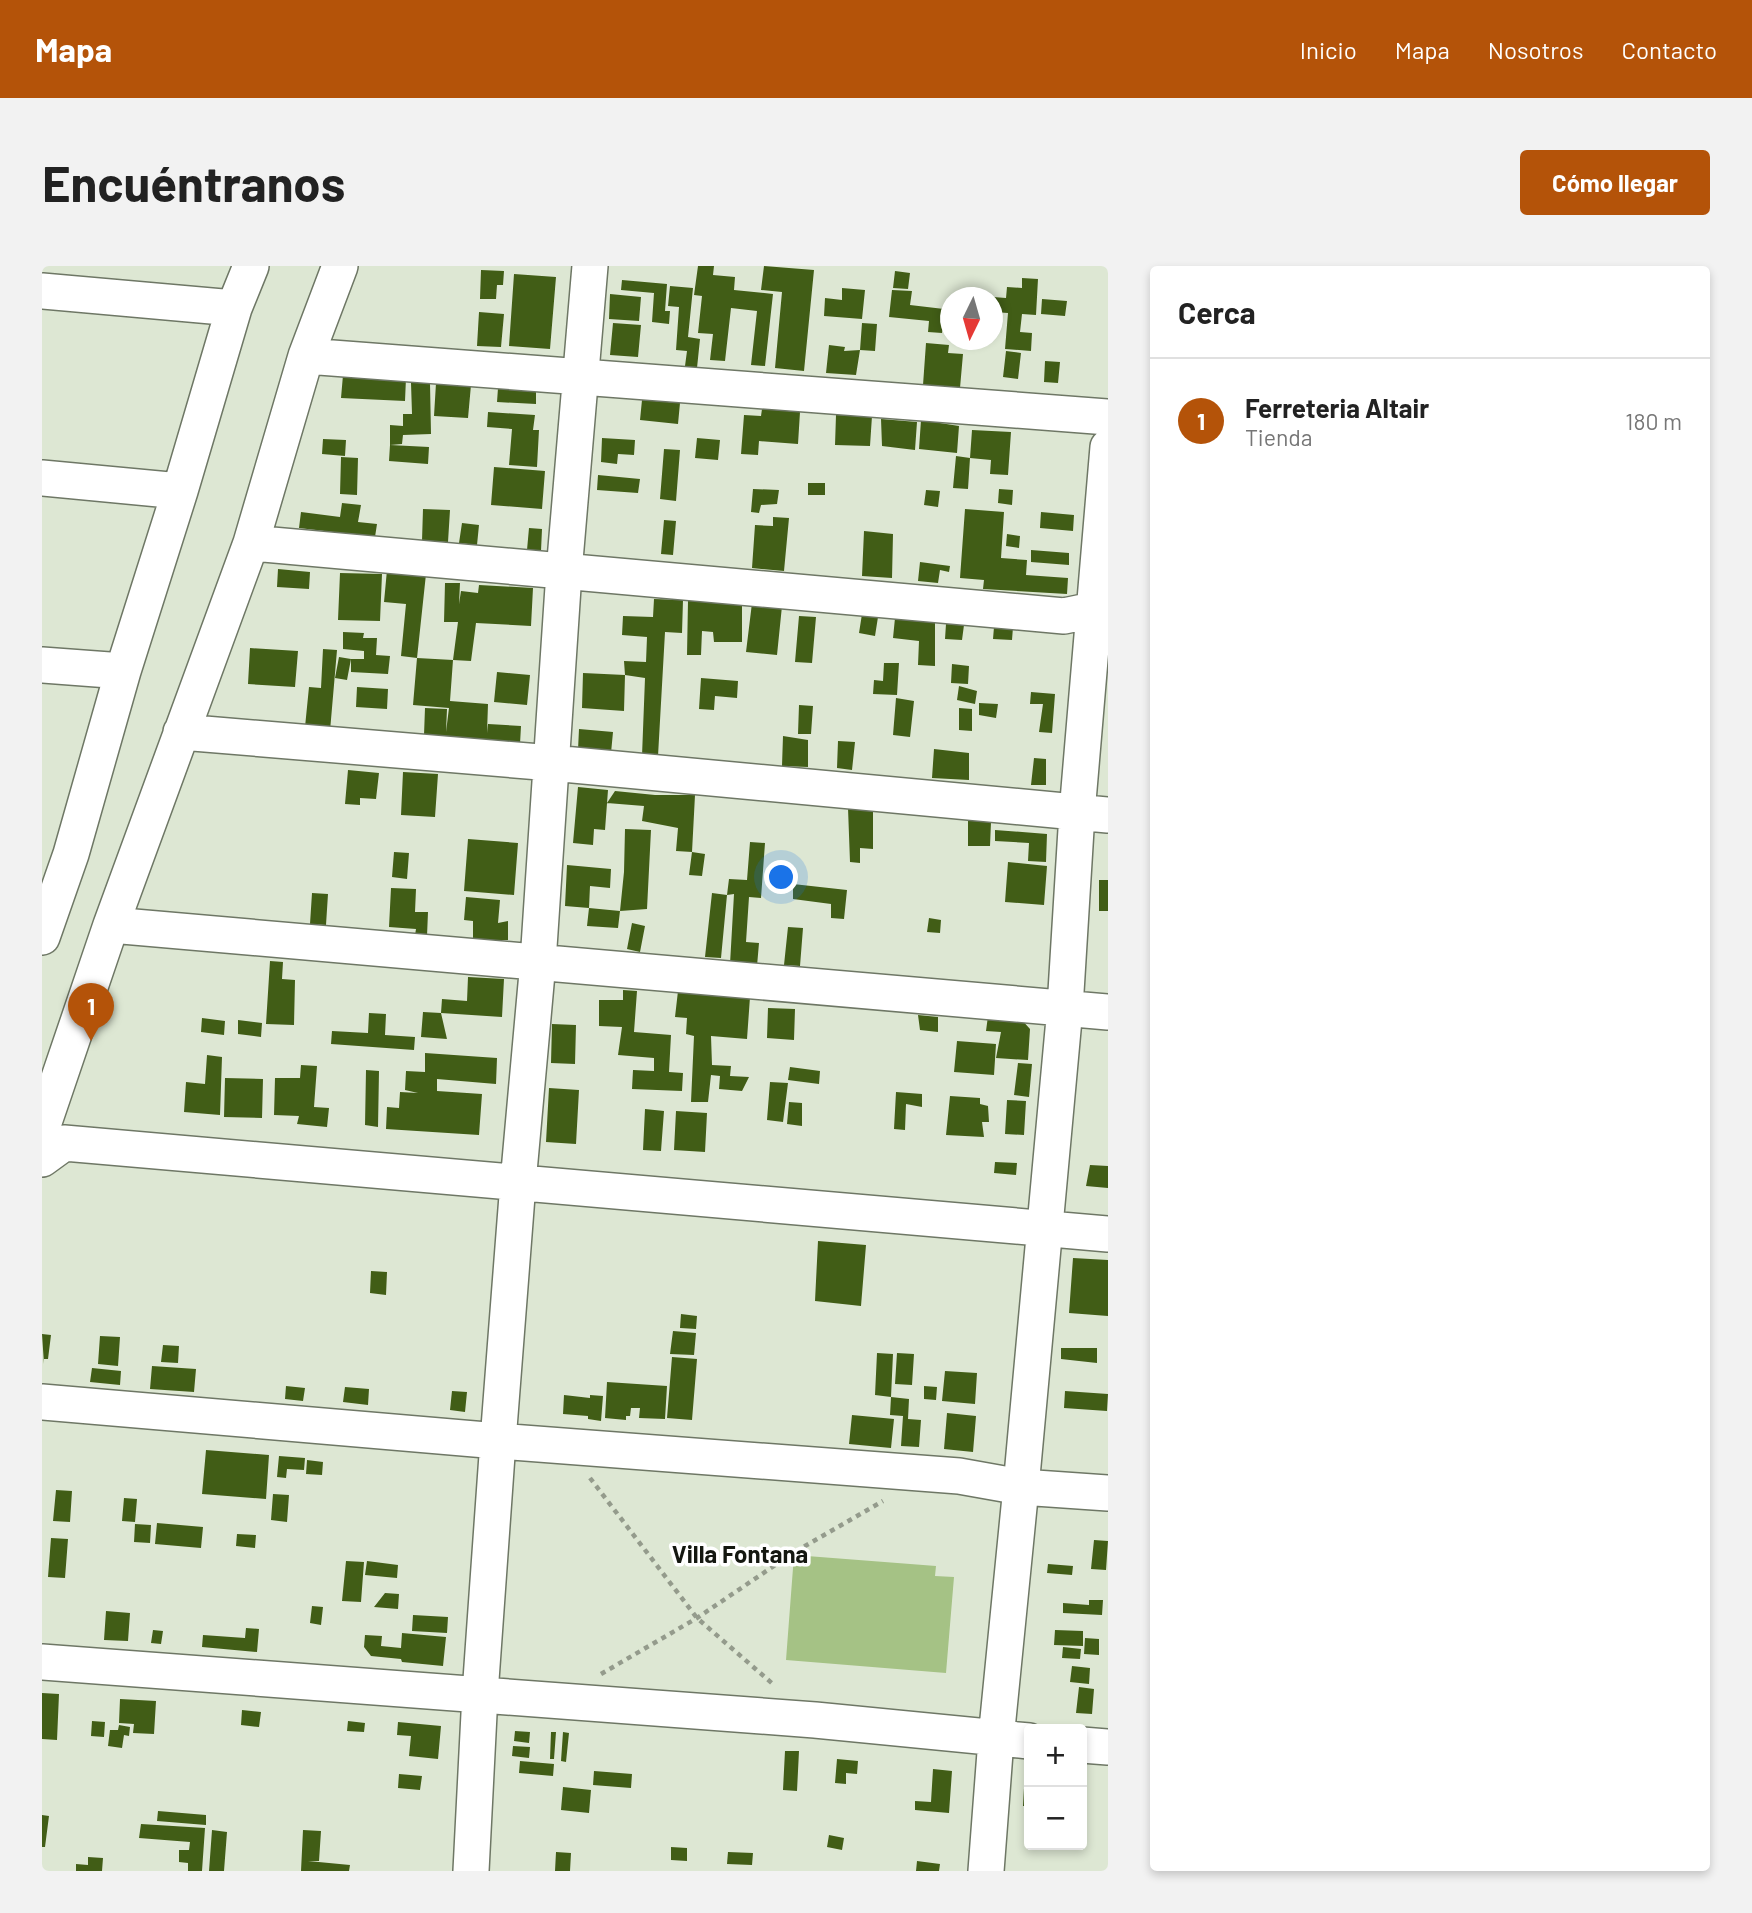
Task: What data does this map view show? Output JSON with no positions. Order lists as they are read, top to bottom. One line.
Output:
{"districts":["Villa Fontana"],"north":"bottom","page":{"header":"Mapa","nav":["Inicio","Mapa","Nosotros","Contacto"],"buttons":"Cómo llegar","title":"Encuéntranos","heading":"Cerca","list":[{"mark":"1","name":"Ferreteria Altair","note":"Tienda","value":"180 m"}],"pins":"1","map_buttons":["+","−"]}}
